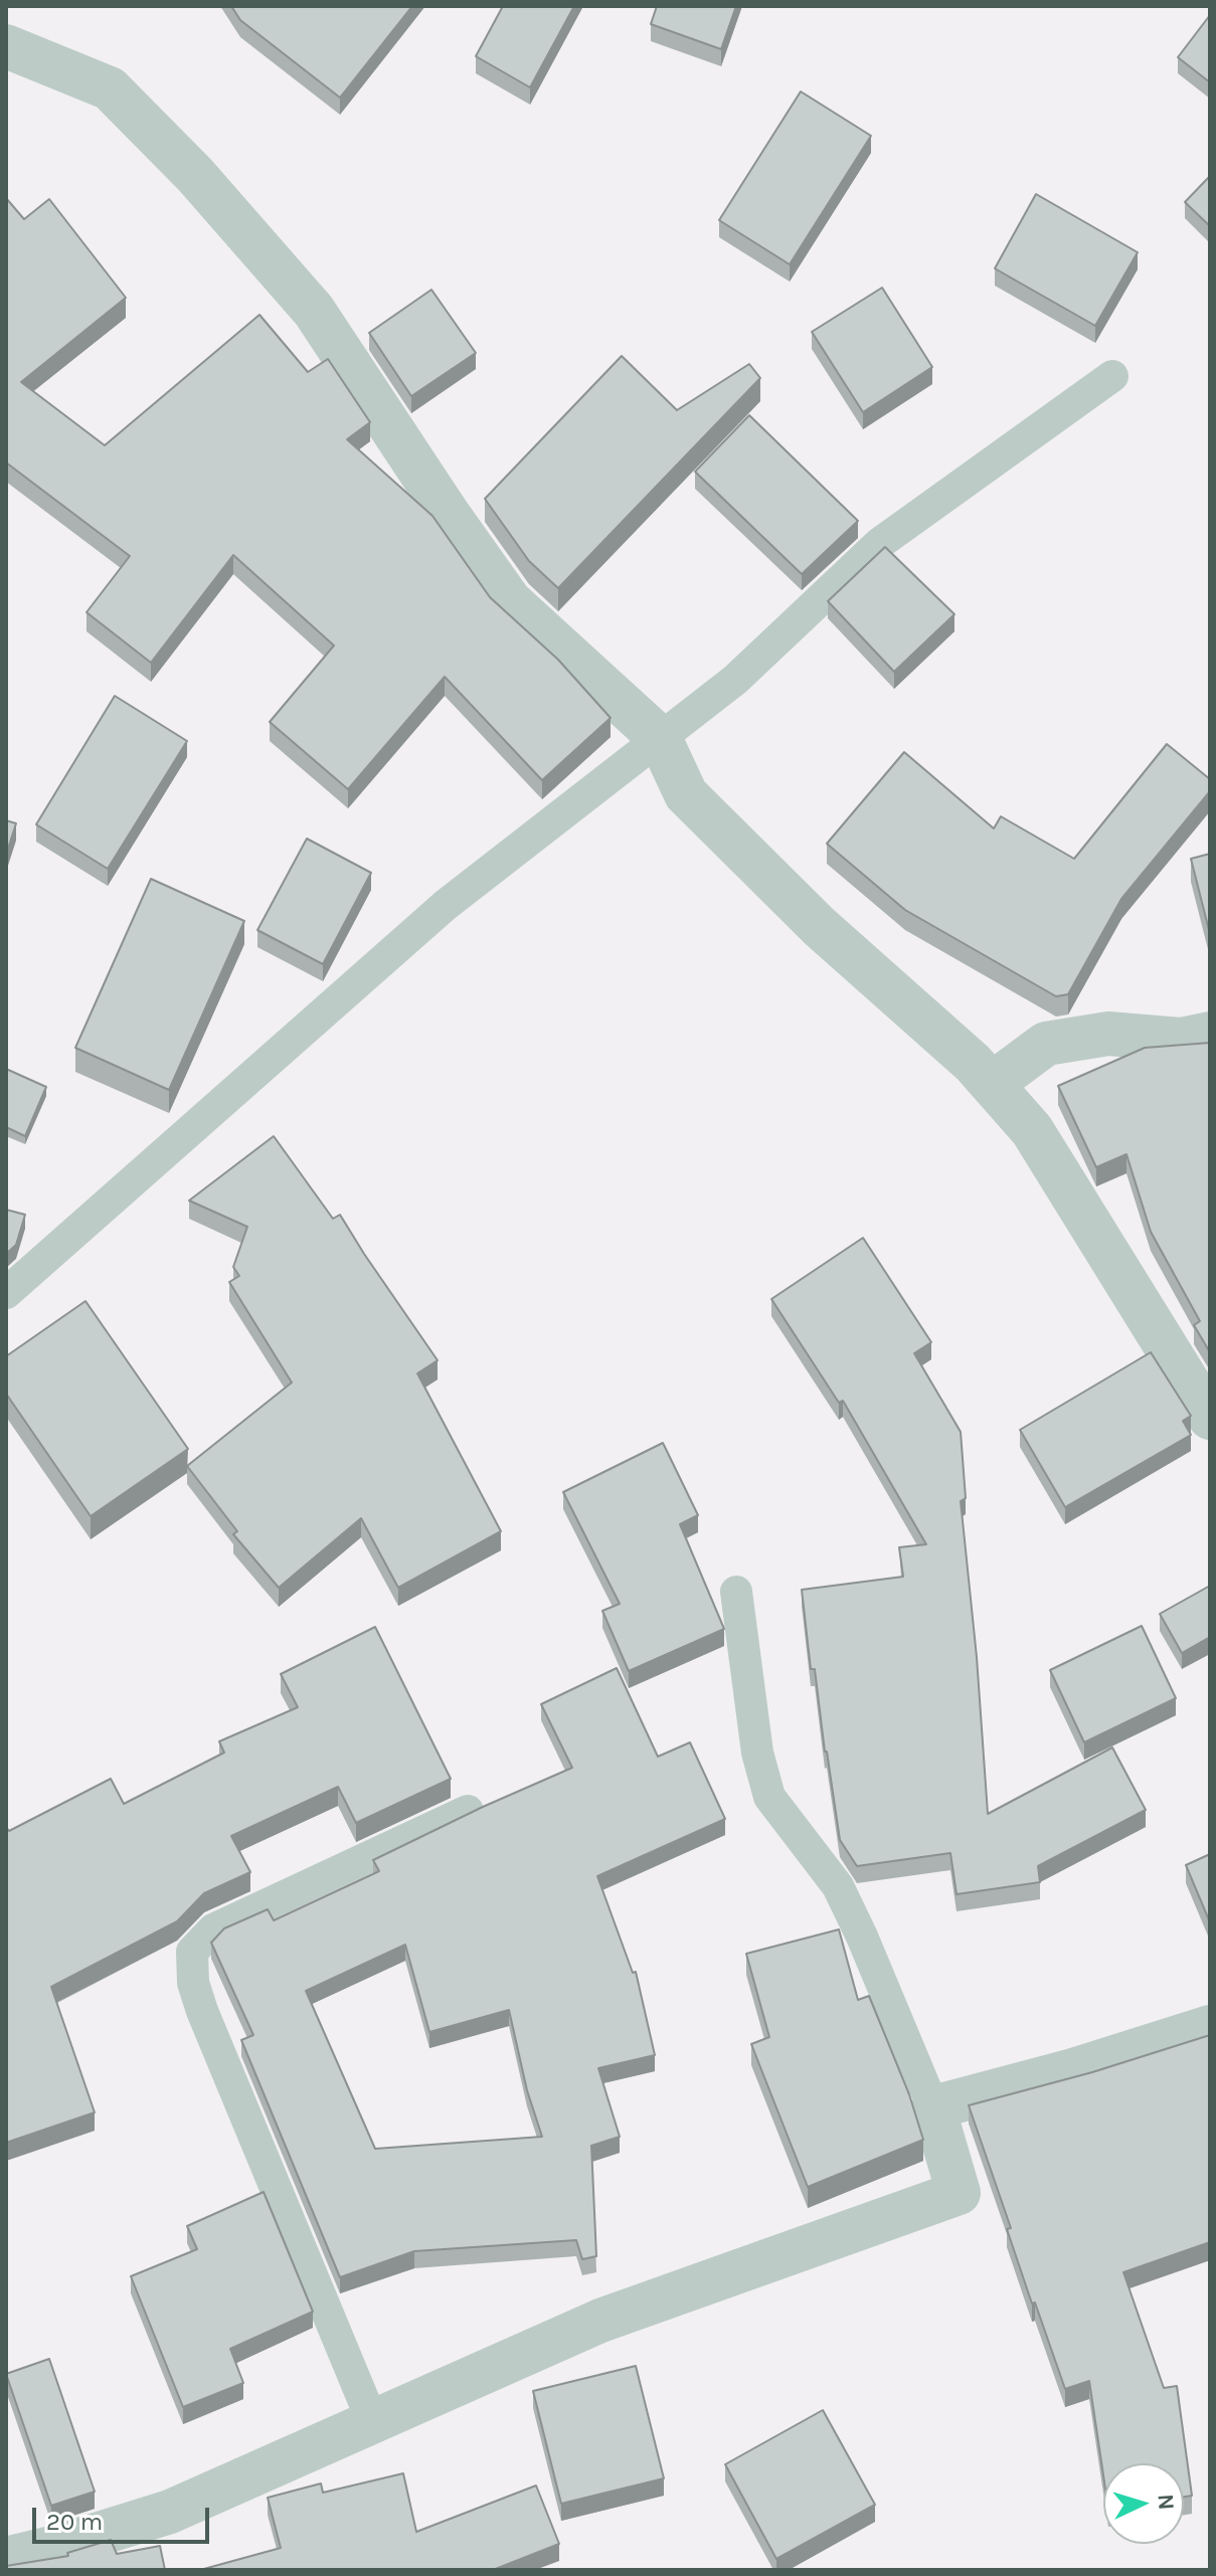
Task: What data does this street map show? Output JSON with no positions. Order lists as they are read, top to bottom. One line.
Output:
{"scale_bar":"20 m","north":"right"}
